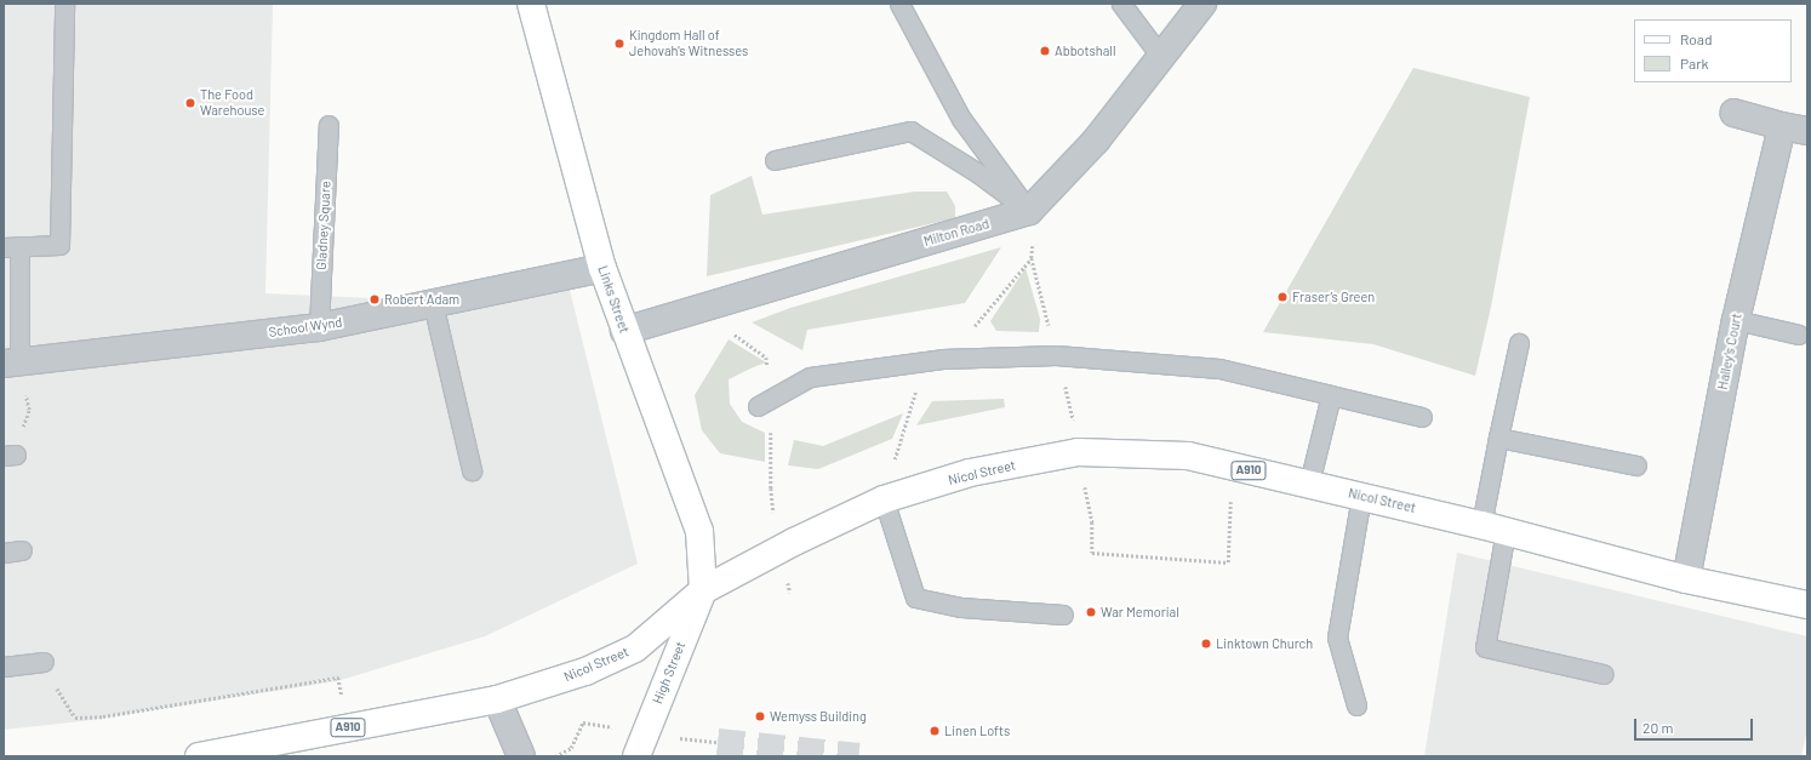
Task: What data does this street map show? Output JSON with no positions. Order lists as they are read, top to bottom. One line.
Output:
{"streets":{"main road":["Links Street","A910","Nicol Street","High Street"],"street":["Milton Road","School Wynd","Halley's Court"],"lane":["Gladney Square"]},"crossings":[["Gladney Square","School Wynd"],["Milton Road","Links Street"],["Links Street","School Wynd"],["Links Street","Nicol Street"],["Links Street","High Street"],["Halley's Court","Nicol Street"],["Nicol Street","High Street"]],"places":["Kingdom Hall of Jehovah's Witnesses","Abbotshall","The Food Warehouse","Fraser’s Green","Robert Adam","War Memorial","Linktown Church","Wemyss Building","Linen Lofts"],"legend":["Road","Park"],"scale_bar":"20 m"}
